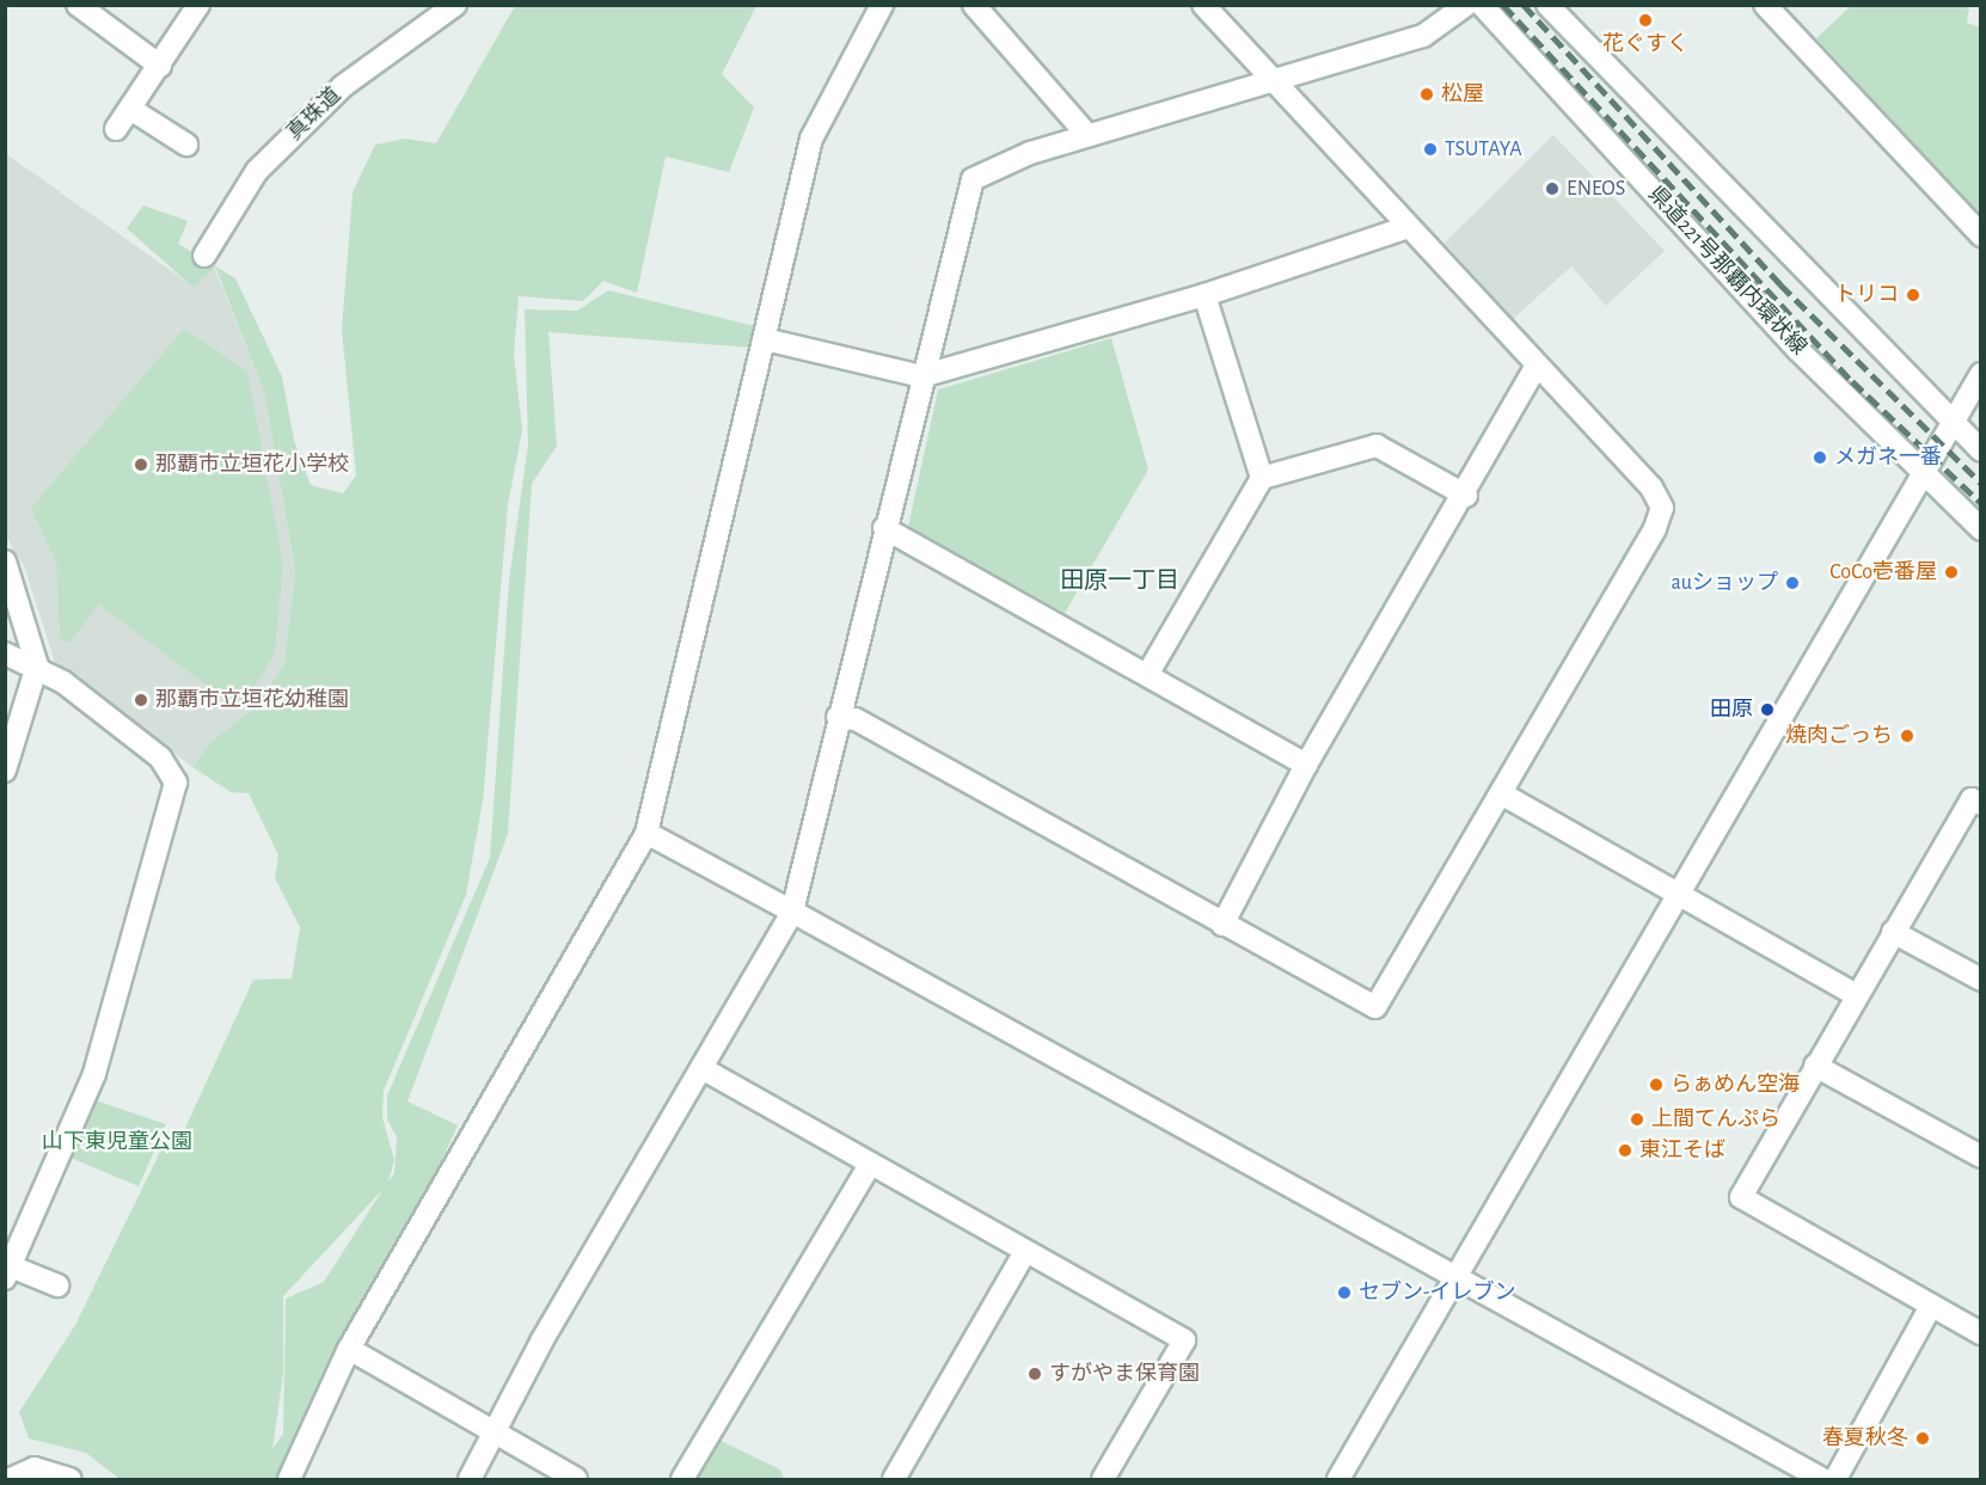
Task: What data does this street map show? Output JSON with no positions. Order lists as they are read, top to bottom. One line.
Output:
{"streets":{"street":["真珠道","県道221号那覇内環状線"]},"districts":["田原一丁目"],"parks":["山下東児童公園"],"places":["花ぐすく","松屋","TSUTAYA","ENEOS","トリコ","メガネ一番","那覇市立垣花小学校","CoCo壱番屋","auショップ","那覇市立垣花幼稚園","田原","焼肉ごっち","らぁめん空海","上間てんぷら","東江そば","セブン-イレブン","すがやま保育園","春夏秋冬"]}
